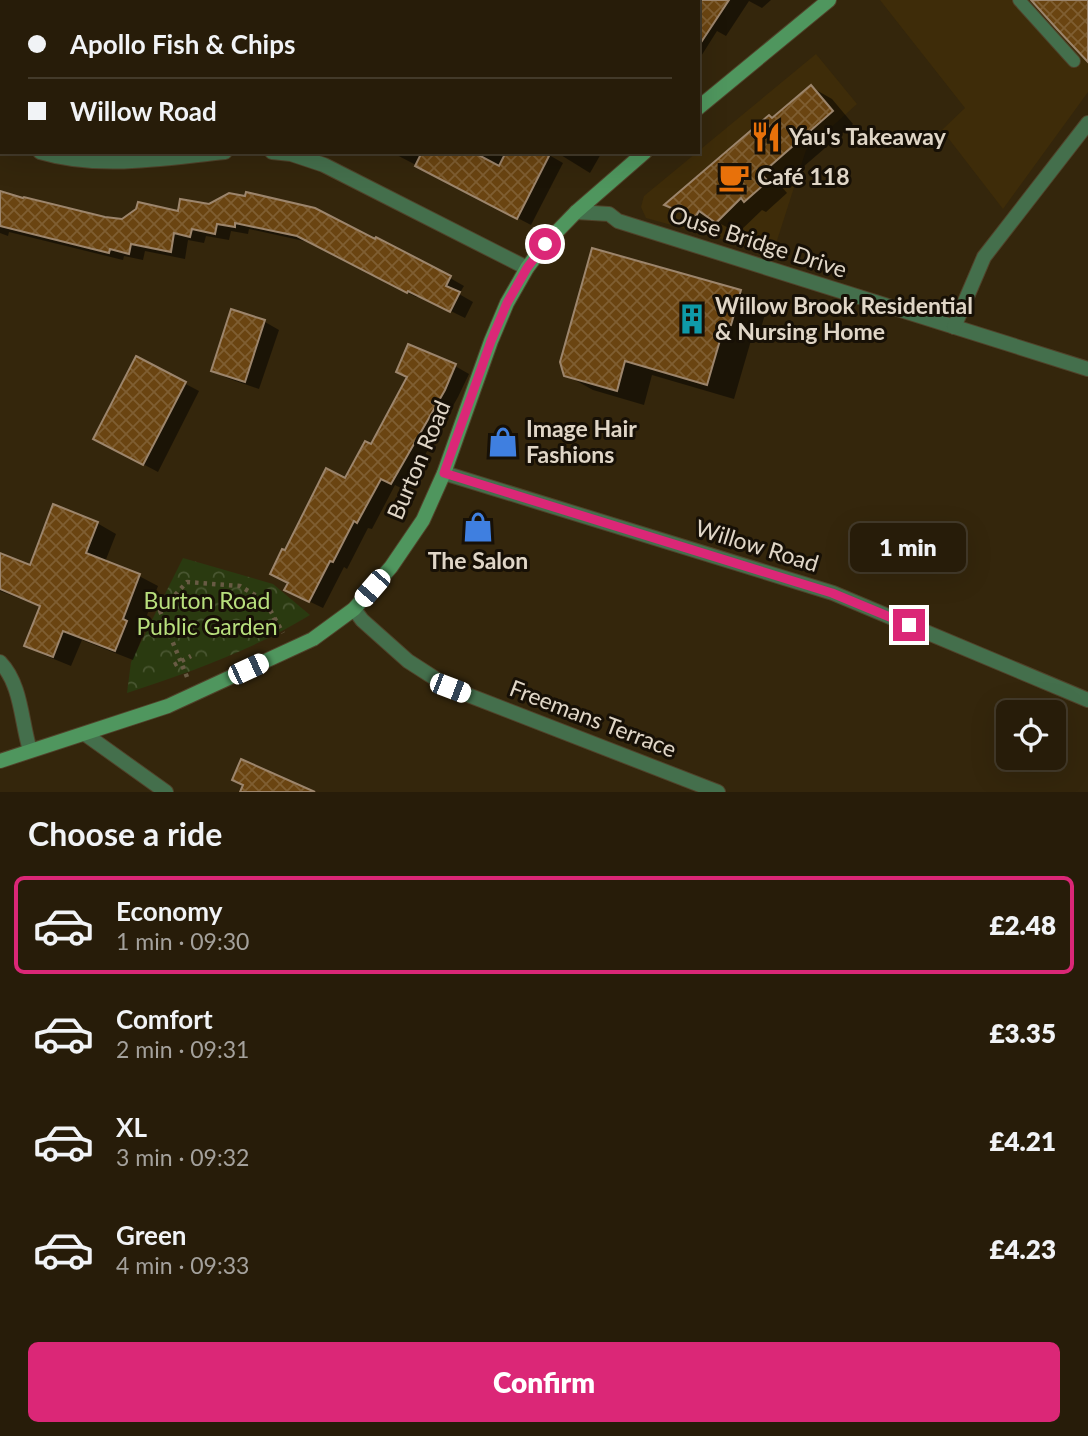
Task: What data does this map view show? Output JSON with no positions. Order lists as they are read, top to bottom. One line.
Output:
{"streets":{"main road":["Burton Road"],"street":["Ouse Bridge Drive","Willow Road","Freemans Terrace"]},"crossings":[["Ouse Bridge Drive","Burton Road"],["Burton Road","Willow Road"],["Burton Road","Freemans Terrace"]],"parks":["Burton Road Public Garden"],"places":{"restaurant":["Yau's Takeaway"],"cafe":["Café 118"],"building":["Willow Brook Residential & Nursing Home"],"shop":["Image Hair Fashions","The Salon"]},"page":{"banner":["Apollo Fish & Chips","Willow Road"],"bubble":"1 min","heading":"Choose a ride","list":[{"name":"Economy","note":"1 min · 09:30","value":"£2.48"},{"name":"Comfort","note":"2 min · 09:31","value":"£3.35"},{"name":"XL","note":"3 min · 09:32","value":"£4.21"},{"name":"Green","note":"4 min · 09:33","value":"£4.23"}],"buttons":"Confirm"}}
